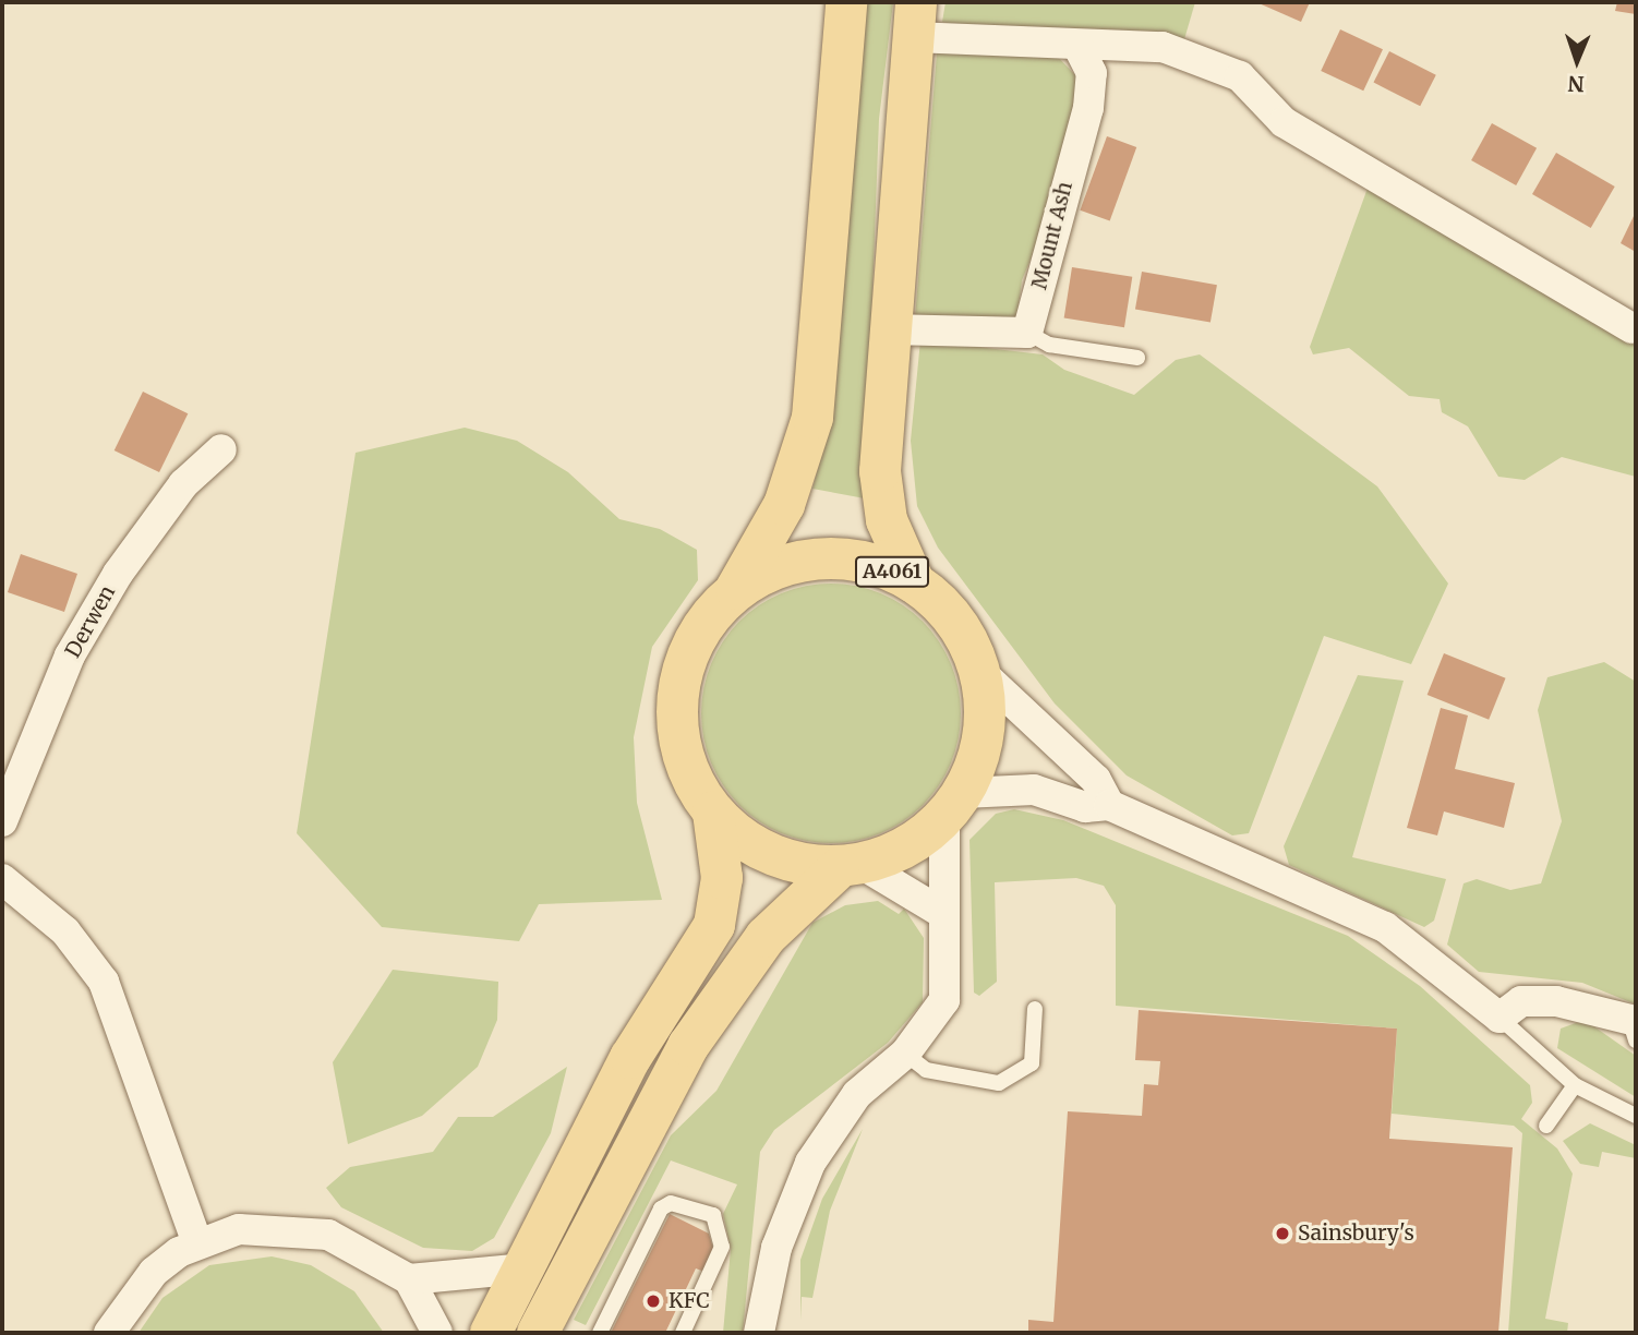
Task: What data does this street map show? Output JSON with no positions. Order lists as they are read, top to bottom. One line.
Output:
{"streets":{"main road":["A4061"],"street":["Mount Ash","Derwen"]},"places":["Sainsbury's","KFC"],"north":"bottom"}
